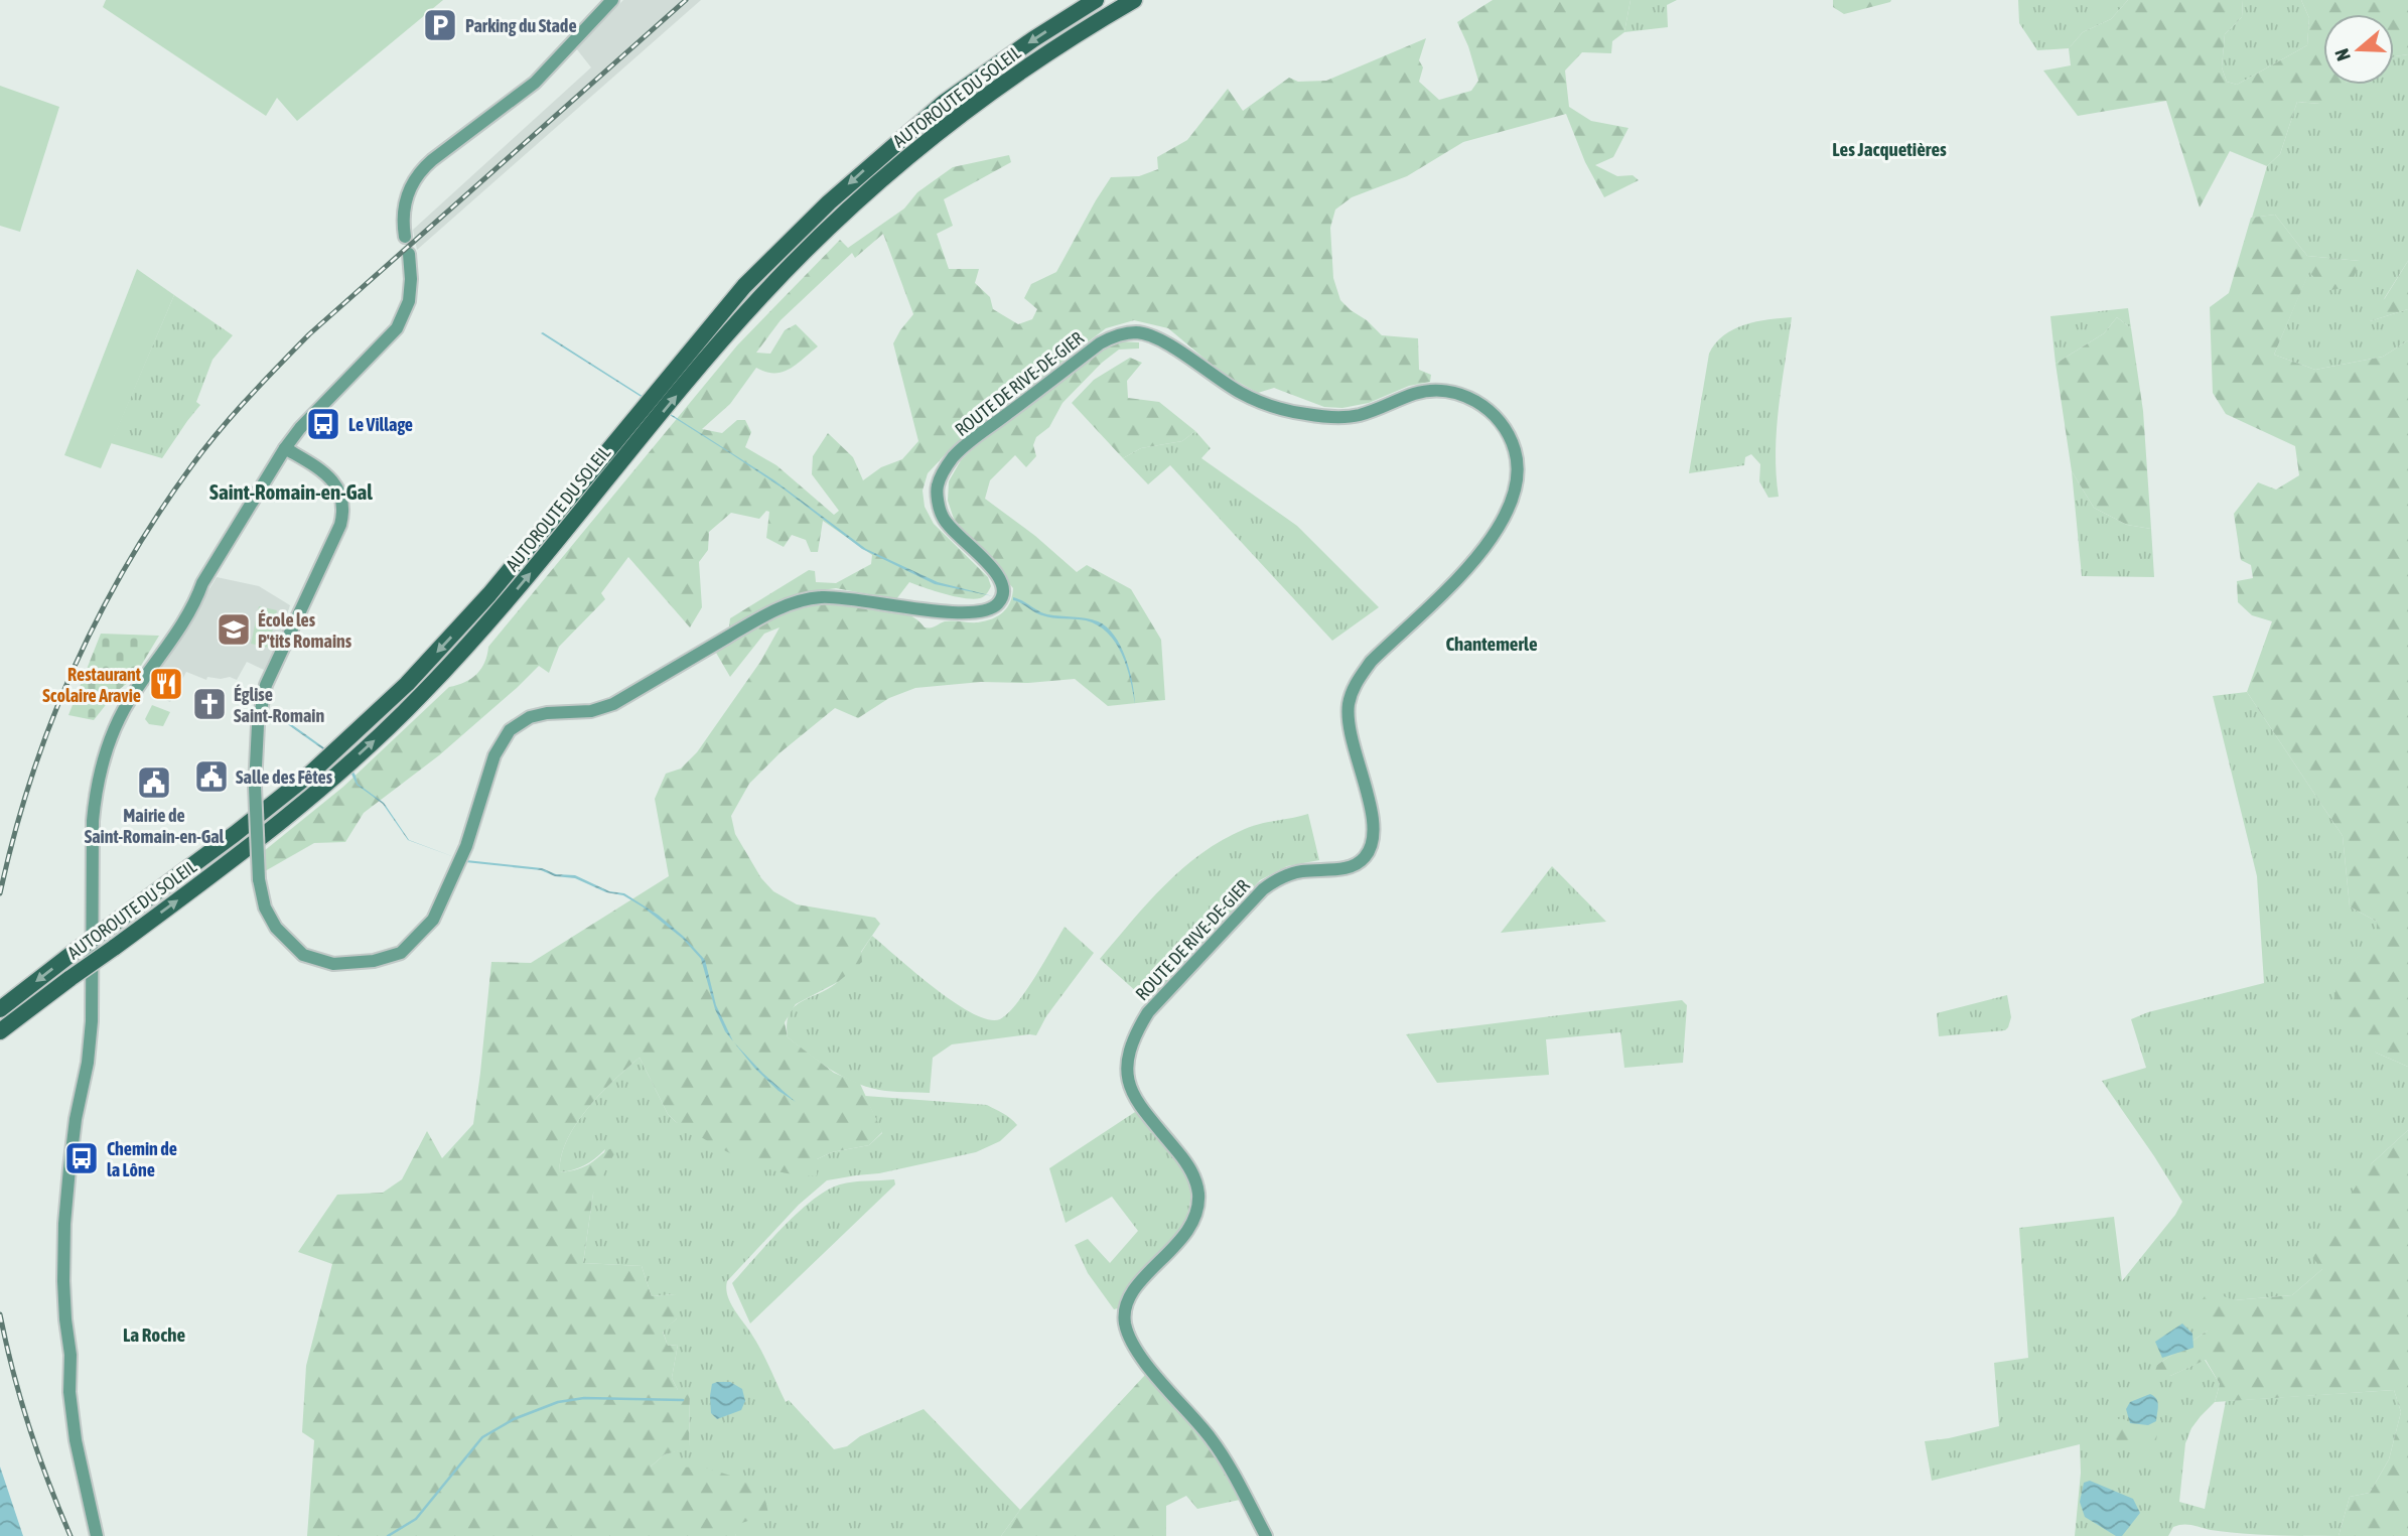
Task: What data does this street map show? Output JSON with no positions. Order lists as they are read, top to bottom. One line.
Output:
{"streets":{"highway":["AUTOROUTE DU SOLEIL"],"main road":["ROUTE DE RIVE-DE-GIER"]},"districts":["Les Jacquetières","Saint-Romain-en-Gal","Chantemerle","La Roche"],"places":{"parking":["Parking du Stade"],"bus stop":["Le Village","Chemin de la Lône"],"school or university":["École les P'tits Romains"],"restaurant":["Restaurant Scolaire Aravie"],"church":["Église Saint-Romain"],"public building":["Salle des Fêtes","Mairie de Saint-Romain-en-Gal"]},"north":"left"}
